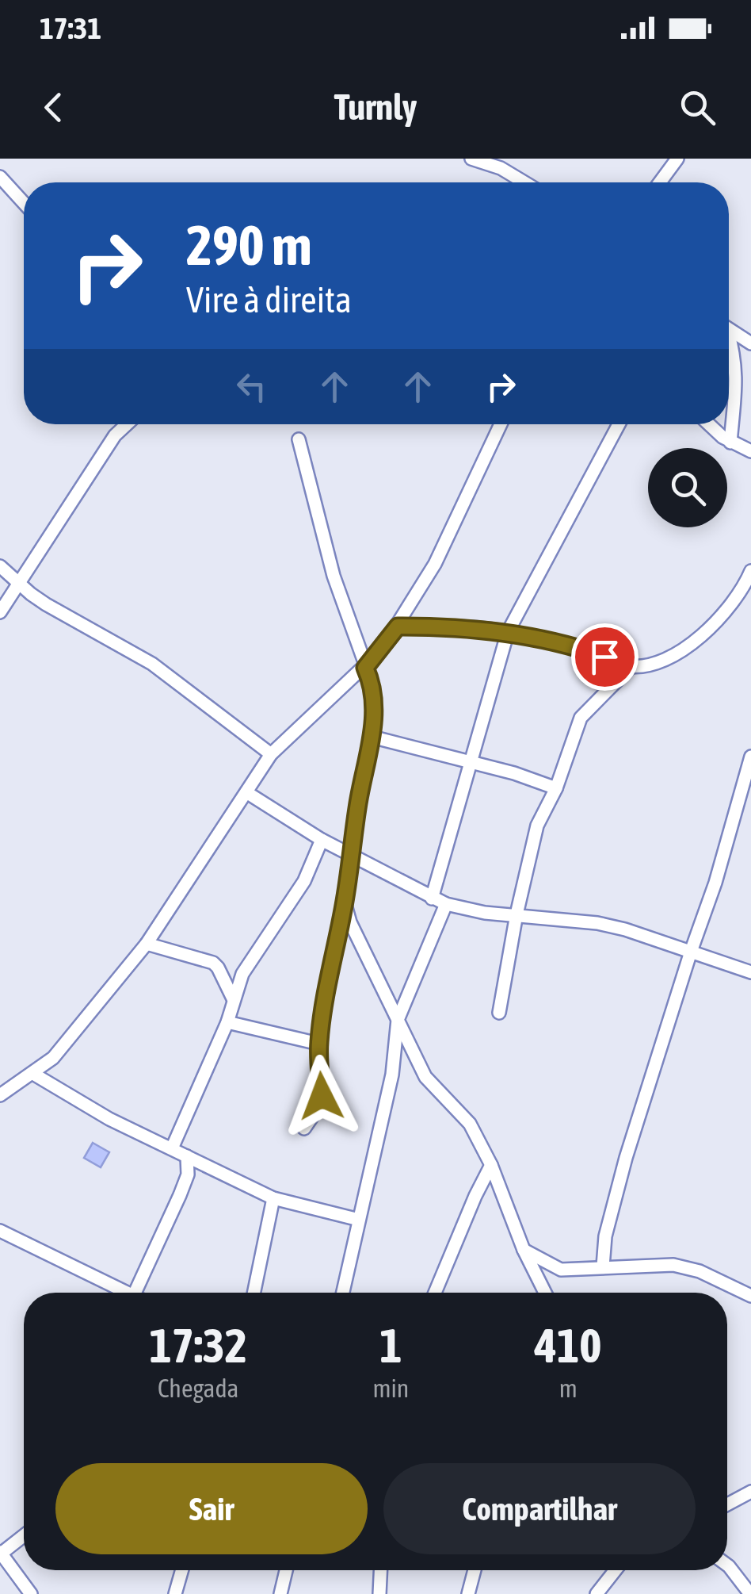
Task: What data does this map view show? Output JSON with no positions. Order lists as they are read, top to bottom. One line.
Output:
{"page":{"status":"17:31","header":"Turnly","turn":["290 m","Vire à direita"],"eta":["17:32","Chegada","1","min","410","m"],"buttons":["Sair","Compartilhar"]}}
